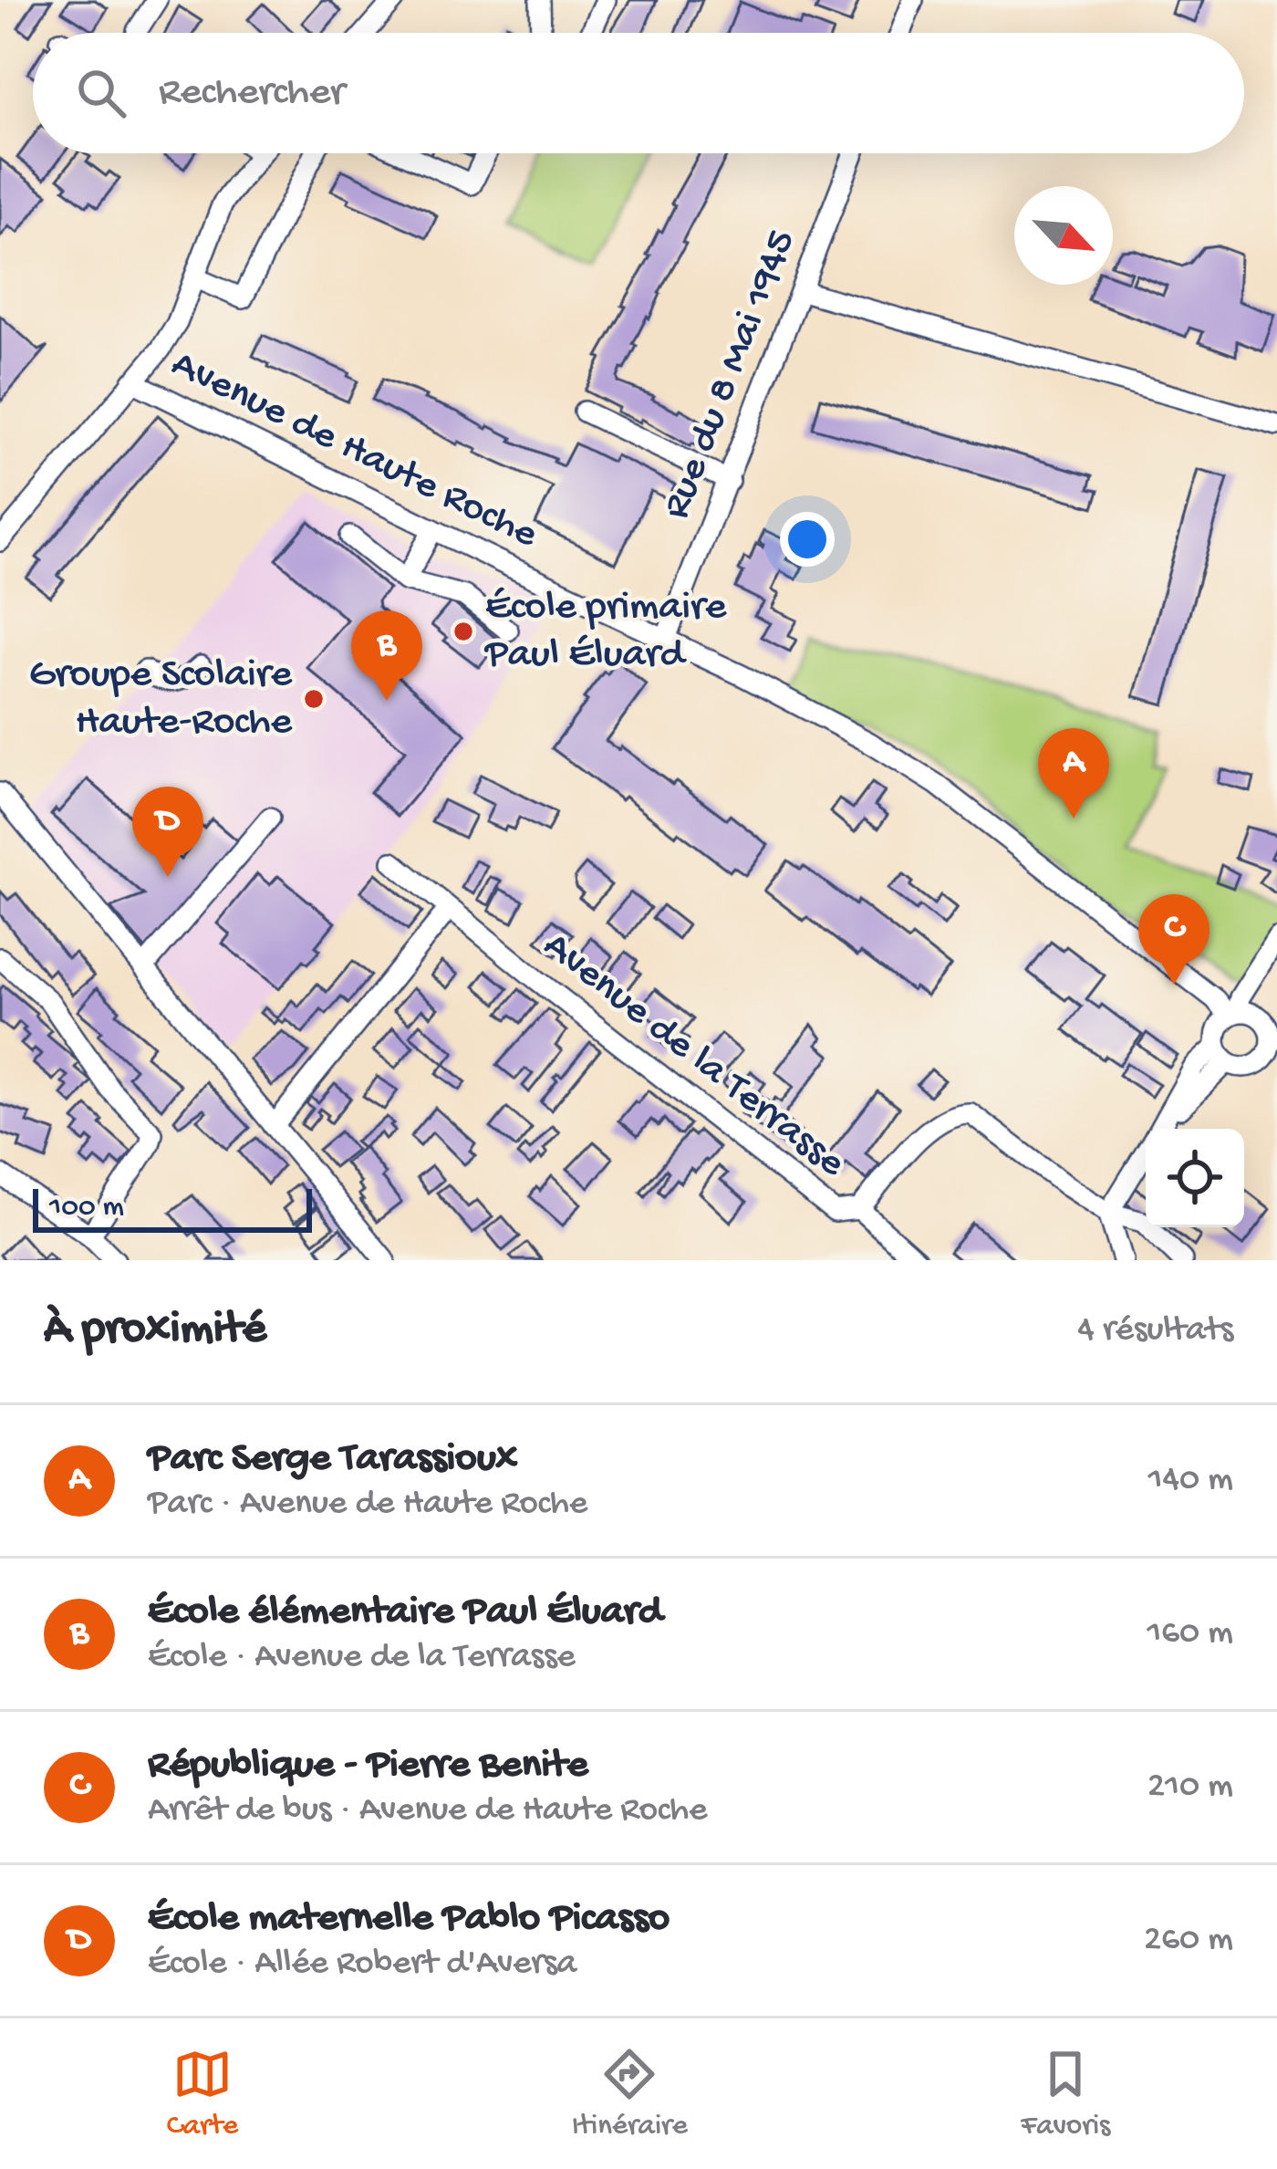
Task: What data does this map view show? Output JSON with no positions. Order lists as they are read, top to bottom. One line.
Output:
{"streets":{"street":["Rue du 8 Mai 1945","Avenue de Haute Roche","Avenue de la Terrasse"]},"crossings":[["Rue du 8 Mai 1945","Avenue de Haute Roche"]],"places":["École primaire Paul Éluard","Groupe Scolaire Haute-Roche"],"scale_bar":"100 m","north":"bottom right","page":{"search":"Rechercher","pins":["B","A","D","C"],"scale":"100 m","heading":["À proximité","4 résultats"],"list":[{"mark":"A","name":"Parc Serge Tarassioux","note":"Parc · Avenue de Haute Roche","value":"140 m"},{"mark":"B","name":"École élémentaire Paul Éluard","note":"École · Avenue de la Terrasse","value":"160 m"},{"mark":"C","name":"République - Pierre Benite","note":"Arrêt de bus · Avenue de Haute Roche","value":"210 m"},{"mark":"D","name":"École maternelle Pablo Picasso","note":"École · Allée Robert d'Aversa","value":"260 m"}],"nav":["Carte","Itinéraire","Favoris"]}}
